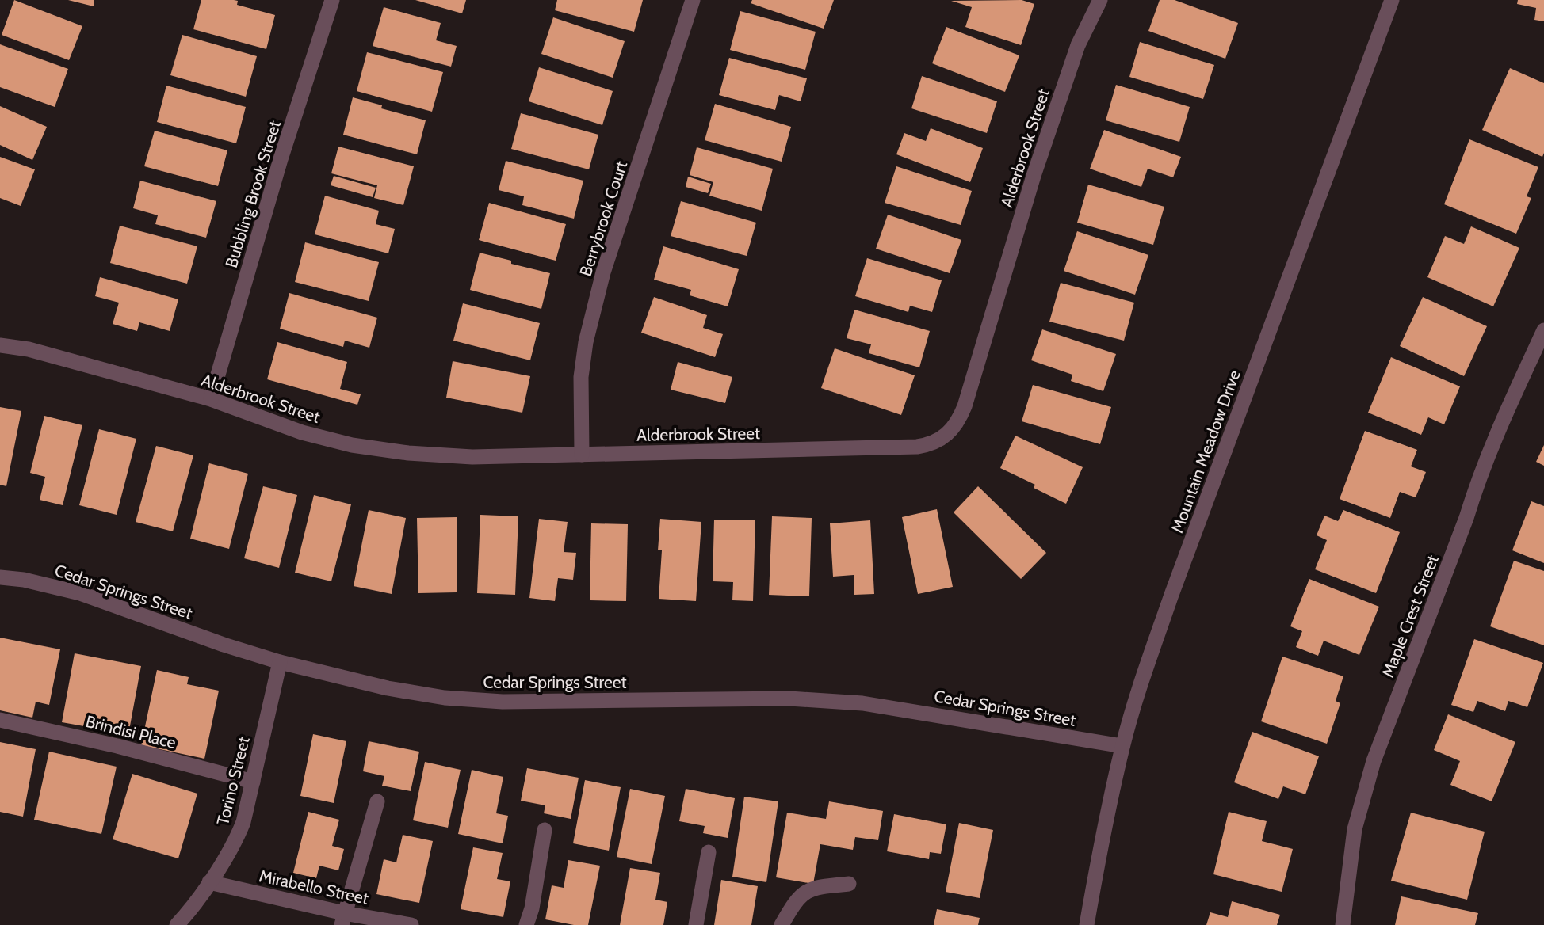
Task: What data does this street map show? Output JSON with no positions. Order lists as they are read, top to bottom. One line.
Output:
{"streets":{"street":["Alderbrook Street","Bubbling Brook Street","Berrybrook Court","Mountain Meadow Drive","Cedar Springs Street","Maple Crest Street","Brindisi Place","Torino Street","Mirabello Street"]},"crossings":[["Alderbrook Street","Bubbling Brook Street"],["Alderbrook Street","Berrybrook Court"],["Mountain Meadow Drive","Cedar Springs Street"],["Cedar Springs Street","Torino Street"],["Brindisi Place","Torino Street"],["Torino Street","Mirabello Street"]]}
